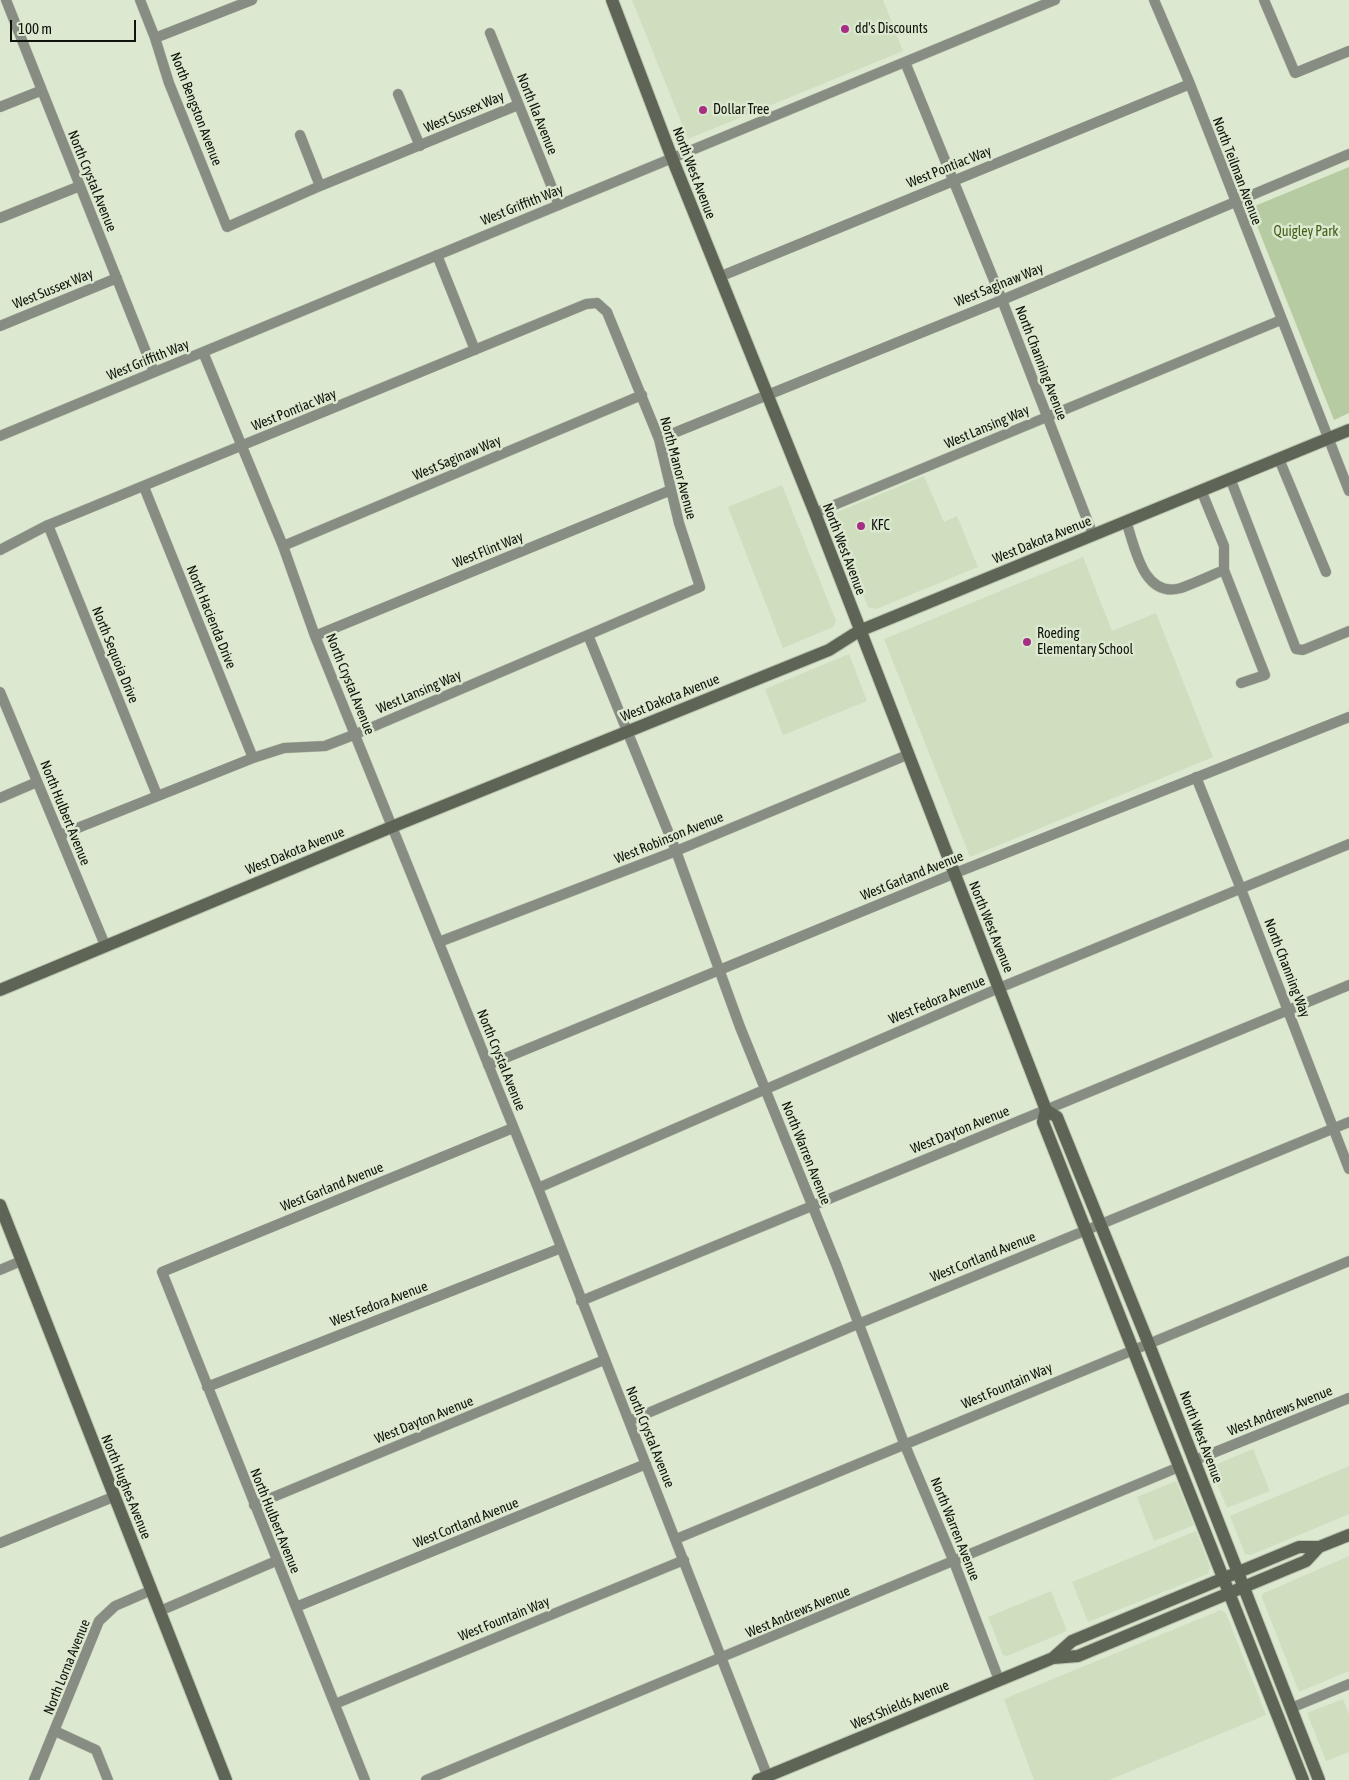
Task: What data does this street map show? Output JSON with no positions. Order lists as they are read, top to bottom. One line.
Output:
{"streets":{"main road":["North West Avenue","West Dakota Avenue","North Hughes Avenue","West Shields Avenue"],"street":["North Bengston Avenue","West Sussex Way","North Ila Avenue","West Pontiac Way","North Teilman Avenue","North Crystal Avenue","West Griffith Way","West Saginaw Way","North Channing Avenue","West Lansing Way","North Manor Avenue","West Flint Way","North Hacienda Drive","North Sequoia Drive","North Hulbert Avenue","West Robinson Avenue","West Garland Avenue","North Channing Way","West Fedora Avenue","West Dayton Avenue","North Warren Avenue","West Cortland Avenue","West Fountain Way","West Andrews Avenue","North Lorna Avenue"]},"crossings":[["North Bengston Avenue","West Sussex Way"],["West Sussex Way","North Ila Avenue"],["West Sussex Way","North Crystal Avenue"],["North Ila Avenue","West Griffith Way"],["West Pontiac Way","North Teilman Avenue"],["West Pontiac Way","North West Avenue"],["West Pontiac Way","North Crystal Avenue"],["West Pontiac Way","North Channing Avenue"],["West Pontiac Way","North Manor Avenue"],["West Pontiac Way","North Hacienda Drive"],["West Pontiac Way","North Sequoia Drive"],["North Teilman Avenue","West Saginaw Way"],["North Teilman Avenue","West Lansing Way"],["North Teilman Avenue","West Dakota Avenue"],["North West Avenue","West Griffith Way"],["North West Avenue","West Saginaw Way"],["North West Avenue","West Lansing Way"],["North West Avenue","West Dakota Avenue"],["North West Avenue","West Robinson Avenue"],["North West Avenue","West Garland Avenue"],["North West Avenue","West Fedora Avenue"],["North West Avenue","West Dayton Avenue"],["North West Avenue","West Cortland Avenue"],["North West Avenue","West Fountain Way"],["North West Avenue","West Andrews Avenue"],["North West Avenue","West Shields Avenue"],["North Crystal Avenue","West Griffith Way"],["North Crystal Avenue","West Saginaw Way"],["North Crystal Avenue","West Lansing Way"],["North Crystal Avenue","West Dakota Avenue"],["North Crystal Avenue","West Flint Way"],["North Crystal Avenue","West Robinson Avenue"],["North Crystal Avenue","West Garland Avenue"],["North Crystal Avenue","West Fedora Avenue"],["North Crystal Avenue","West Dayton Avenue"],["North Crystal Avenue","West Cortland Avenue"],["North Crystal Avenue","West Fountain Way"],["North Crystal Avenue","West Andrews Avenue"],["North Crystal Avenue","West Shields Avenue"],["West Griffith Way","North Channing Avenue"],["West Saginaw Way","North Channing Avenue"],["West Saginaw Way","North Manor Avenue"],["North Channing Avenue","West Lansing Way"],["North Channing Avenue","West Dakota Avenue"],["West Lansing Way","North Manor Avenue"],["West Lansing Way","North Hacienda Drive"],["West Lansing Way","North Sequoia Drive"],["West Lansing Way","North Hulbert Avenue"],["West Lansing Way","North Warren Avenue"],["North Manor Avenue","West Flint Way"],["West Dakota Avenue","North Hulbert Avenue"],["West Dakota Avenue","North Warren Avenue"],["North Hulbert Avenue","West Garland Avenue"],["North Hulbert Avenue","West Fedora Avenue"],["North Hulbert Avenue","West Dayton Avenue"],["North Hulbert Avenue","West Cortland Avenue"],["North Hulbert Avenue","West Fountain Way"],["West Robinson Avenue","North Warren Avenue"],["West Garland Avenue","North Channing Way"],["West Garland Avenue","North Warren Avenue"],["North Channing Way","West Fedora Avenue"],["North Channing Way","West Dayton Avenue"],["North Channing Way","West Cortland Avenue"],["West Fedora Avenue","North Warren Avenue"],["West Dayton Avenue","North Warren Avenue"],["North Warren Avenue","West Cortland Avenue"],["North Warren Avenue","West Fountain Way"],["North Warren Avenue","West Andrews Avenue"],["North Warren Avenue","West Shields Avenue"],["North Hughes Avenue","North Lorna Avenue"]],"parks":["Quigley Park"],"places":["dd's Discounts","Dollar Tree","KFC","Roeding Elementary School"],"scale_bar":"100 m"}
